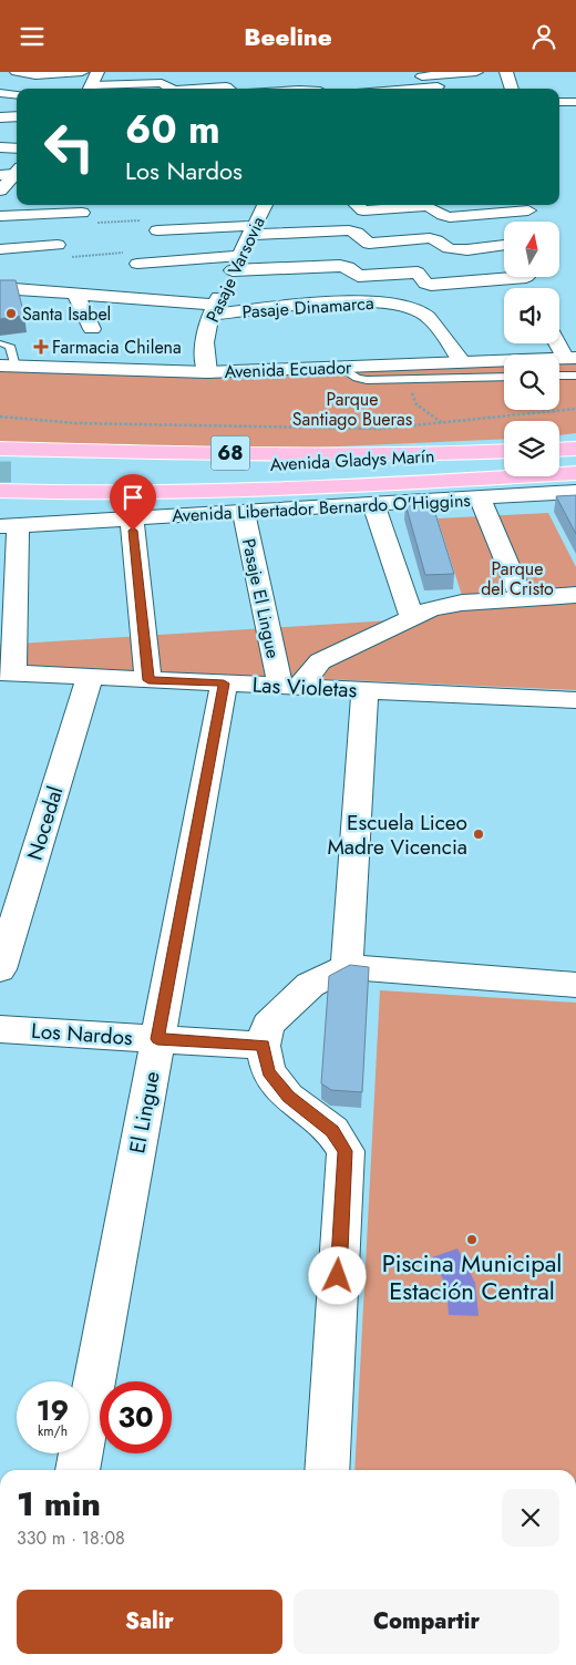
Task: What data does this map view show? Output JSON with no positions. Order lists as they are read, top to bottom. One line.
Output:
{"streets":{"main road":["68","Avenida Gladys Marín","Avenida Libertador Bernardo O'Higgins"],"street":["Pasaje Varsovia","Pasaje Dinamarca","Avenida Ecuador","Pasaje El Lingue","Las Violetas","Nocedal","Los Nardos","El Lingue"]},"crossings":[["Pasaje Varsovia","Pasaje Dinamarca"],["Pasaje Varsovia","Avenida Ecuador"],["Pasaje Dinamarca","Avenida Ecuador"],["68","Avenida Gladys Marín"],["Avenida Libertador Bernardo O'Higgins","Pasaje El Lingue"],["Pasaje El Lingue","Las Violetas"],["Las Violetas","Nocedal"],["Las Violetas","El Lingue"],["Los Nardos","El Lingue"]],"parks":["Parque Santiago Bueras","Parque del Cristo"],"places":{"other":["Santa Isabel","Escuela Liceo Madre Vicencia","Piscina Municipal Estación Central"],"health":["Farmacia Chilena"]},"north":"top","page":{"header":"Beeline","turn":["60 m","Los Nardos"],"speed":"19 km/h","limit":"30","heading":["1 min","330 m · 18:08"],"buttons":["Salir","Compartir"]}}
